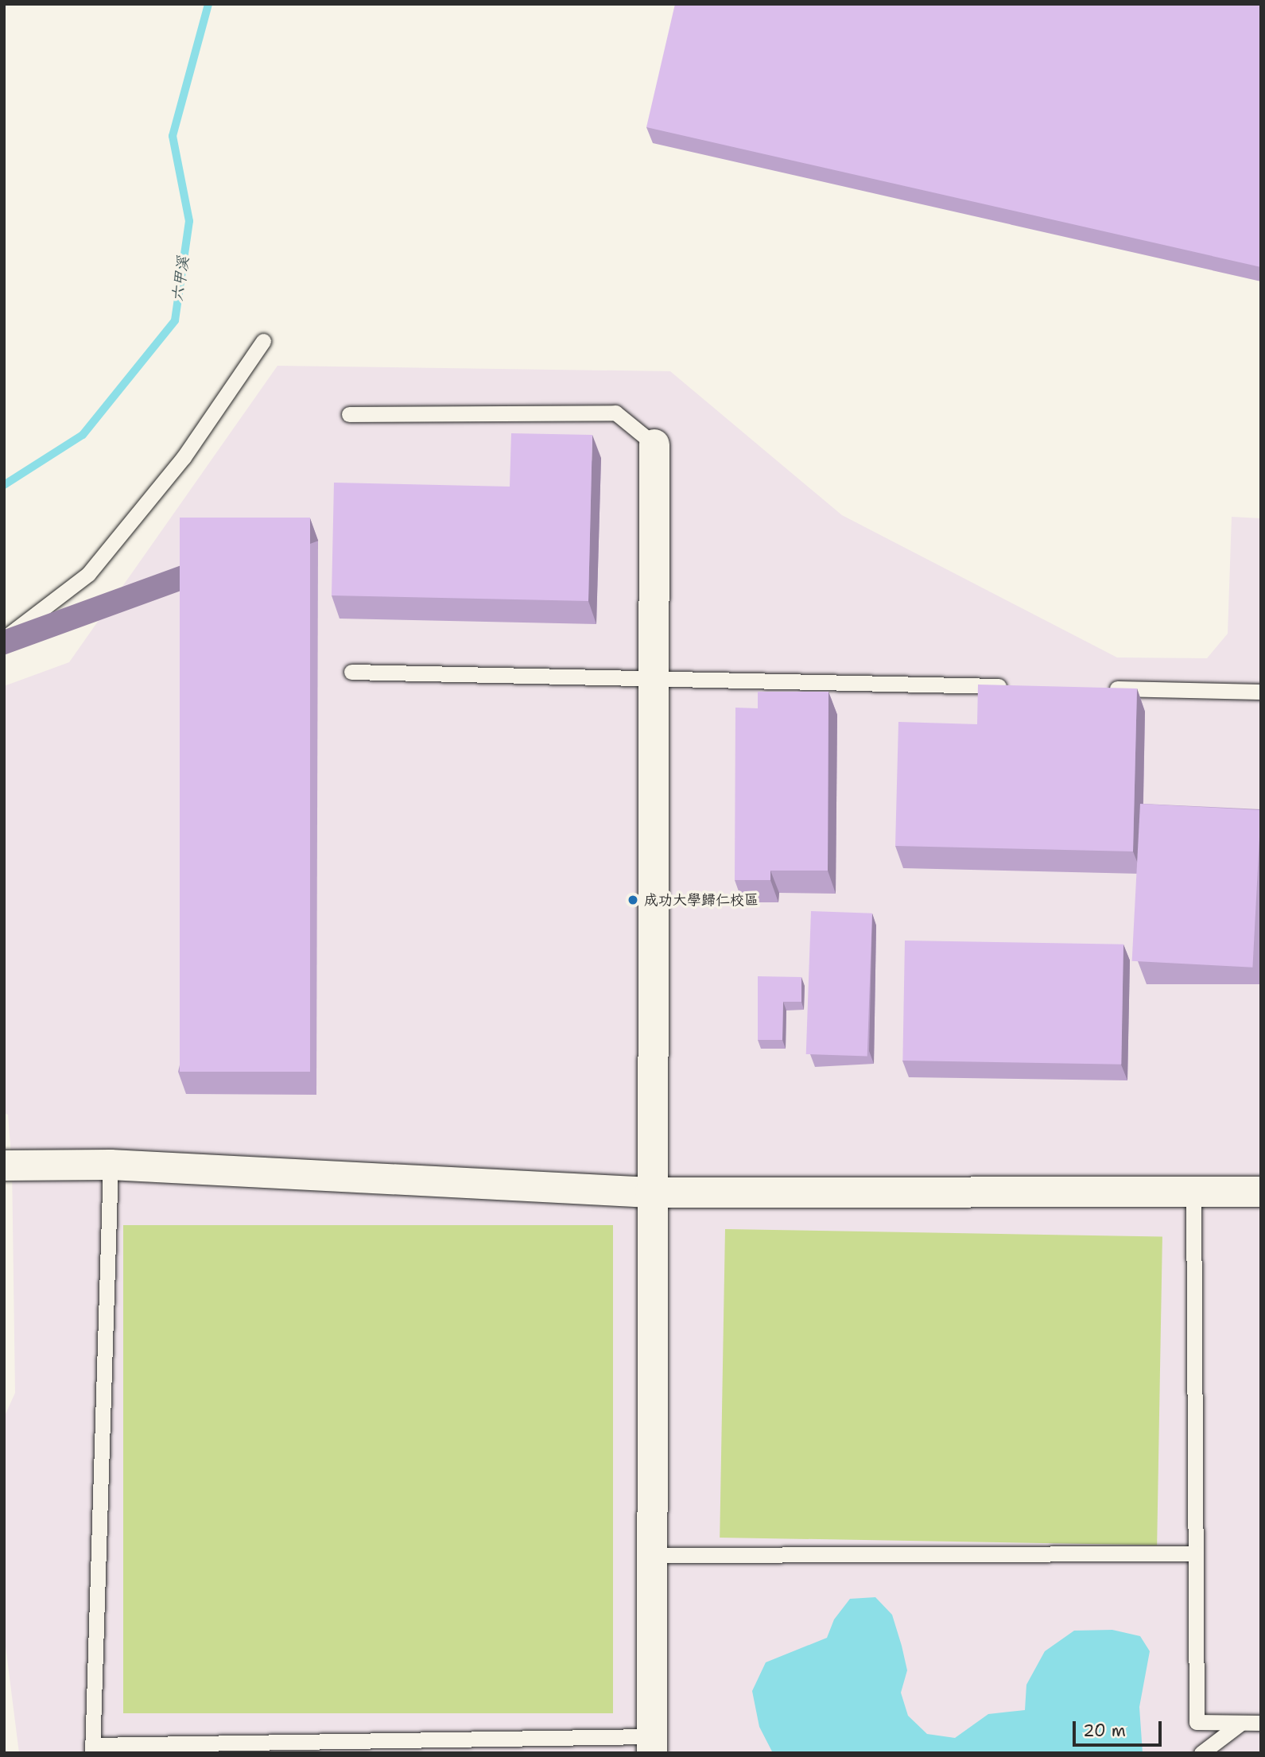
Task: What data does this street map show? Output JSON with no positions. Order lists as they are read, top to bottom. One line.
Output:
{"water":["六甲溪"],"places":["成功大學歸仁校區"],"scale_bar":"20 m"}
